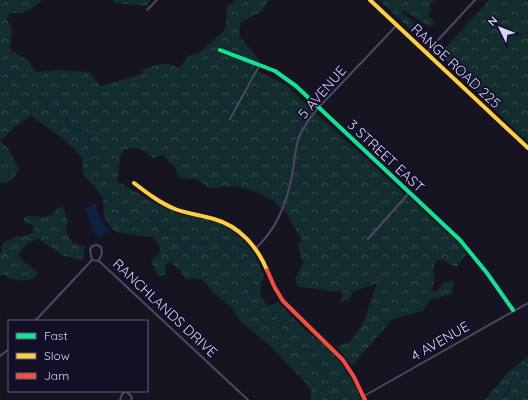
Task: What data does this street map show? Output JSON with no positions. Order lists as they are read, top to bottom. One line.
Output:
{"streets":{"street":["RANGE ROAD 225","5 AVENUE","3 STREET EAST","RANCHLANDS DRIVE","4 AVENUE"]},"crossings":[["RANGE ROAD 225","5 AVENUE"],["5 AVENUE","3 STREET EAST"],["3 STREET EAST","4 AVENUE"]],"legend":["Fast","Slow","Jam"],"north":"top left"}
